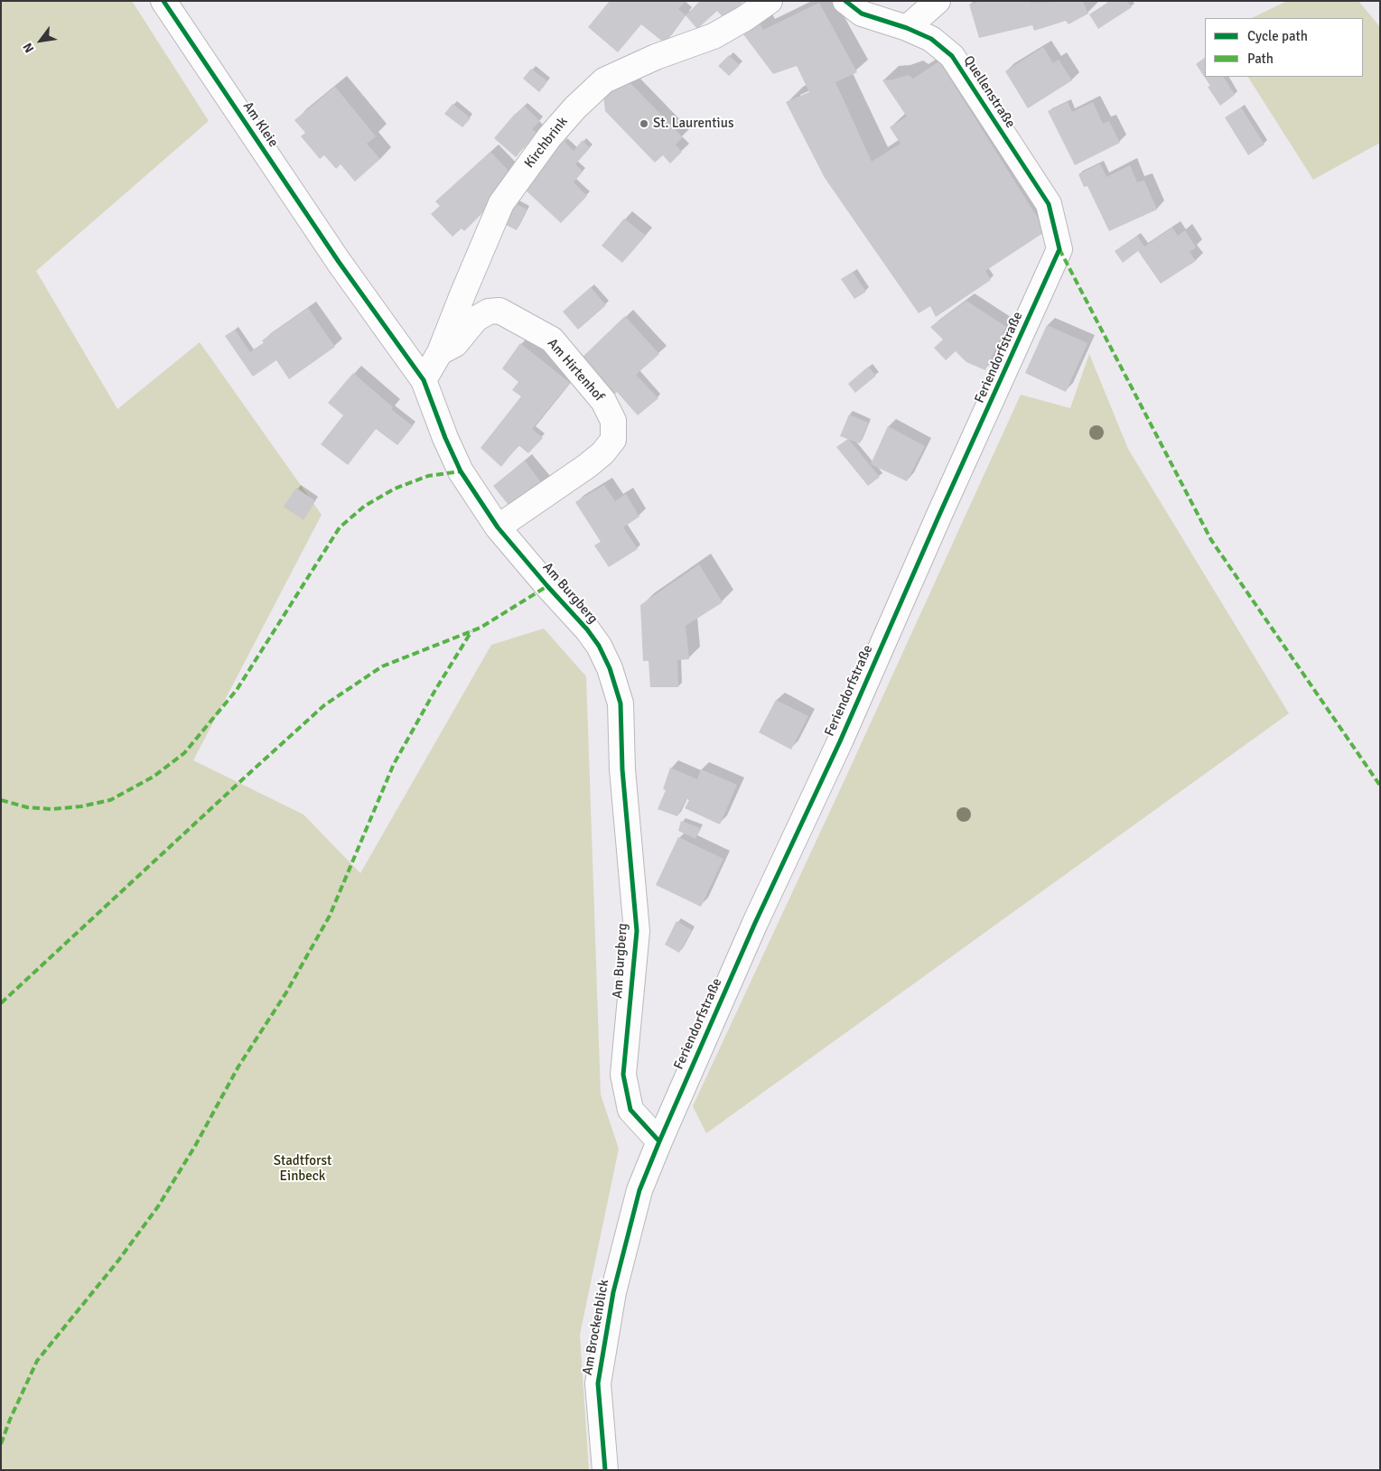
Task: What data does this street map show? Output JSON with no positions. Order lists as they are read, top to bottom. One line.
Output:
{"streets":{"street":["Quellenstraße","Am Kleie","Kirchbrink","Feriendorfstraße","Am Hirtenhof","Am Burgberg","Am Brockenblick"]},"crossings":[["Quellenstraße","Feriendorfstraße"],["Am Kleie","Am Burgberg"],["Kirchbrink","Am Hirtenhof"],["Kirchbrink","Am Burgberg"],["Feriendorfstraße","Am Burgberg"],["Feriendorfstraße","Am Brockenblick"],["Am Hirtenhof","Am Burgberg"],["Am Burgberg","Am Brockenblick"]],"parks":["Stadtforst Einbeck"],"places":["St. Laurentius"],"legend":["Cycle path","Path"],"north":"bottom left"}
